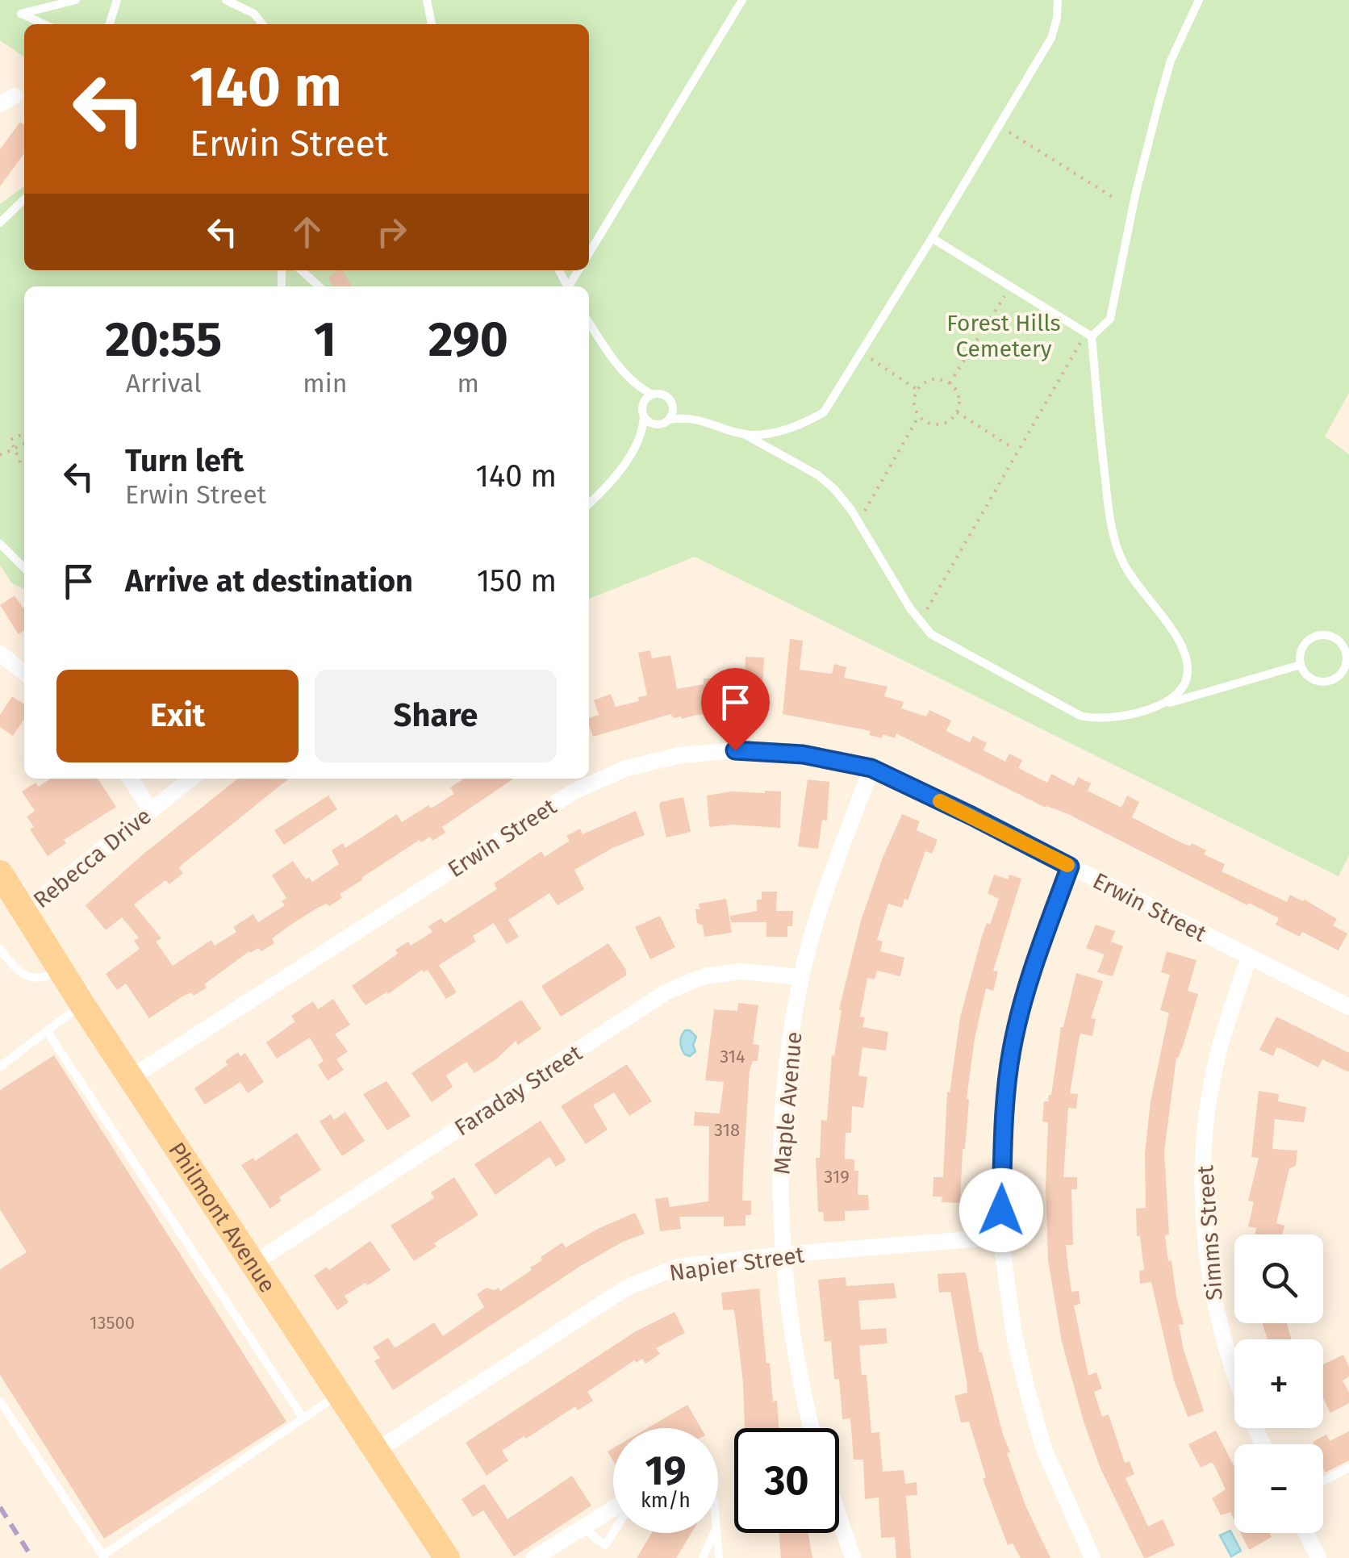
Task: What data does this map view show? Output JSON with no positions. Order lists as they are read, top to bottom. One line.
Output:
{"streets":{"main road":["Philmont Avenue"],"street":["Erwin Street","Rebecca Drive","Faraday Street","Maple Avenue","Simms Street","Napier Street"]},"crossings":[["Erwin Street","Maple Avenue"],["Erwin Street","Philmont Avenue"],["Erwin Street","Simms Street"],["Rebecca Drive","Philmont Avenue"],["Faraday Street","Maple Avenue"],["Faraday Street","Philmont Avenue"],["Maple Avenue","Napier Street"],["Philmont Avenue","Napier Street"]],"parks":["Forest Hills Cemetery"],"house_numbers":["314","318","319","13500"],"page":{"turn":["140 m","Erwin Street"],"eta":["20:55","Arrival","1","min","290","m"],"list":[{"name":"Turn left","note":"Erwin Street","value":"140 m"},{"name":"Arrive at destination","value":"150 m"}],"buttons":["Exit","Share"],"map_buttons":["+","−"],"speed":"19 km/h","limit":"30"}}
